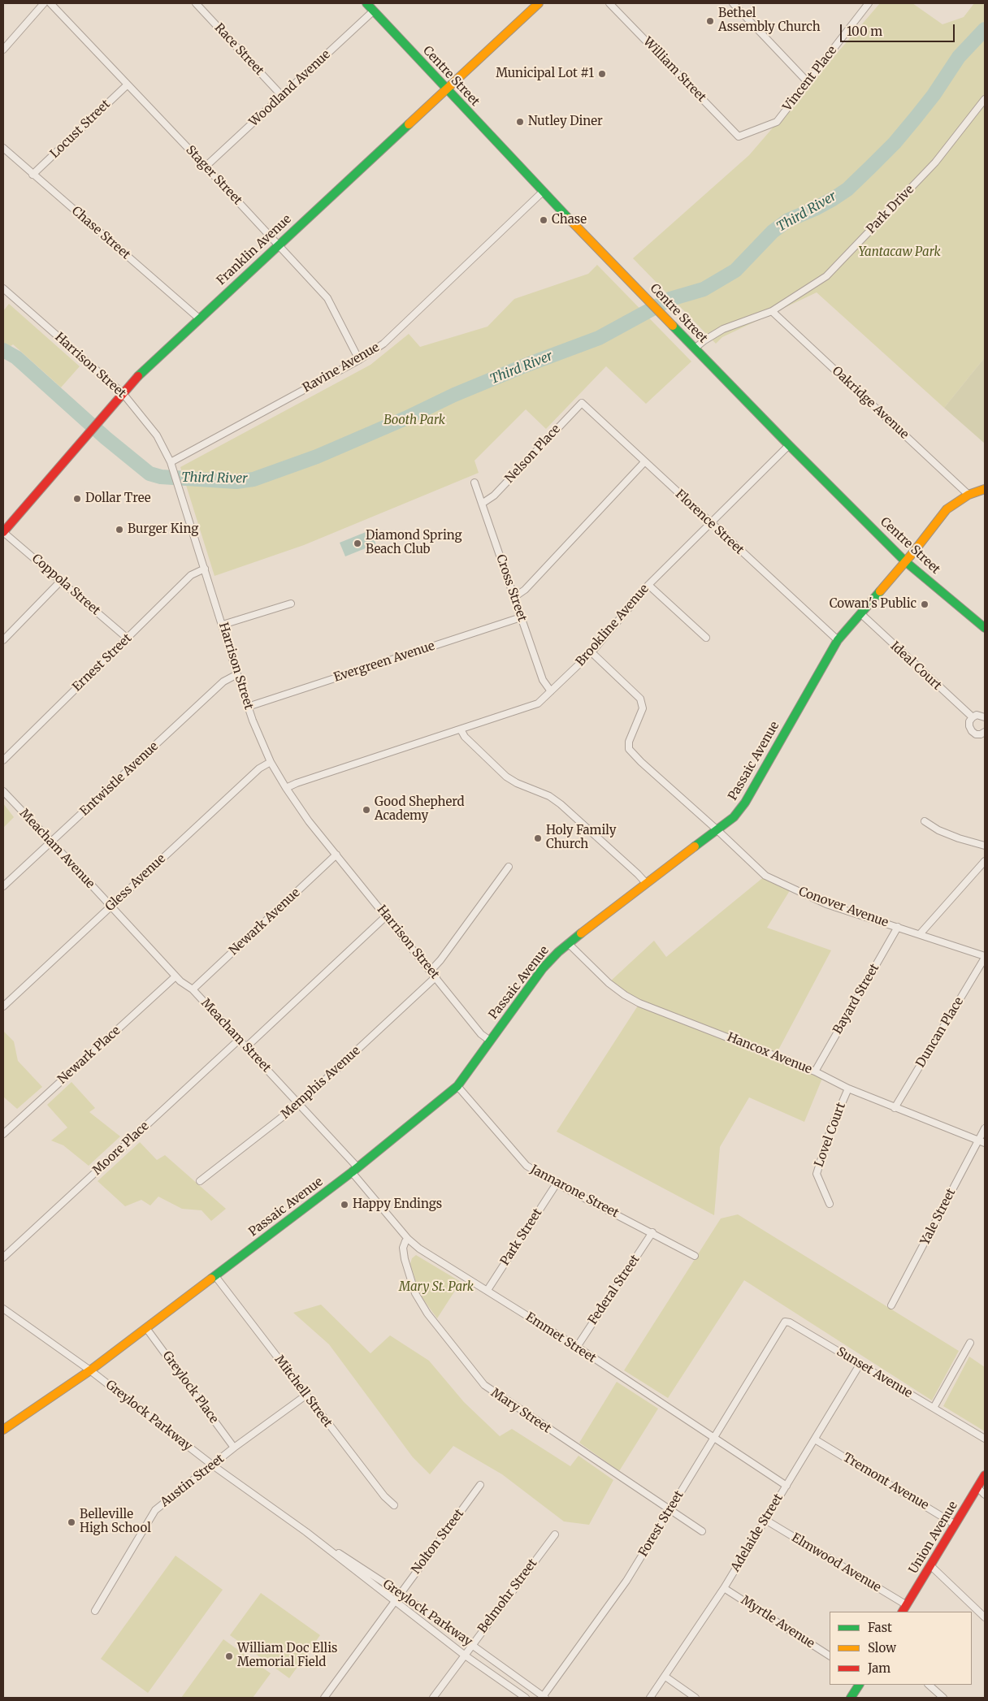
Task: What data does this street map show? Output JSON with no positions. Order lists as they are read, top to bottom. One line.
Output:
{"streets":{"street":["Race Street","William Street","Centre Street","Vincent Place","Woodland Avenue","Locust Street","Stager Street","Park Drive","Chase Street","Franklin Avenue","Harrison Street","Ravine Avenue","Oakridge Avenue","Nelson Place","Florence Street","Coppola Street","Cross Street","Brookline Avenue","Evergreen Avenue","Ernest Street","Ideal Court","Passaic Avenue","Entwistle Avenue","Meacham Avenue","Gless Avenue","Conover Avenue","Newark Avenue","Bayard Street","Duncan Place","Meacham Street","Hancox Avenue","Newark Place","Memphis Avenue","Lovel Court","Moore Place","Jannarone Street","Yale Street","Park Street","Federal Street","Emmet Street","Sunset Avenue","Greylock Place","Mitchell Street","Mary Street","Greylock Parkway","Austin Street","Tremont Avenue","Forest Street","Adelaide Street","Union Avenue","Nolton Street","Elmwood Avenue","Belmohr Street","Myrtle Avenue"]},"crossings":[["Race Street","Woodland Avenue"],["William Street","Vincent Place"],["Centre Street","Woodland Avenue"],["Centre Street","Park Drive"],["Centre Street","Franklin Avenue"],["Centre Street","Ravine Avenue"],["Centre Street","Brookline Avenue"],["Centre Street","Passaic Avenue"],["Woodland Avenue","Stager Street"],["Locust Street","Stager Street"],["Locust Street","Chase Street"],["Stager Street","Franklin Avenue"],["Stager Street","Ravine Avenue"],["Park Drive","Oakridge Avenue"],["Chase Street","Franklin Avenue"],["Franklin Avenue","Harrison Street"],["Franklin Avenue","Coppola Street"],["Harrison Street","Ravine Avenue"],["Harrison Street","Brookline Avenue"],["Harrison Street","Evergreen Avenue"],["Harrison Street","Ernest Street"],["Harrison Street","Passaic Avenue"],["Harrison Street","Entwistle Avenue"],["Harrison Street","Gless Avenue"],["Harrison Street","Newark Avenue"],["Harrison Street","Memphis Avenue"],["Oakridge Avenue","Passaic Avenue"],["Nelson Place","Florence Street"],["Nelson Place","Cross Street"],["Florence Street","Brookline Avenue"],["Florence Street","Passaic Avenue"],["Coppola Street","Ernest Street"],["Cross Street","Brookline Avenue"],["Cross Street","Evergreen Avenue"],["Brookline Avenue","Conover Avenue"],["Ideal Court","Passaic Avenue"],["Passaic Avenue","Conover Avenue"],["Passaic Avenue","Meacham Street"],["Passaic Avenue","Hancox Avenue"],["Passaic Avenue","Jannarone Street"],["Passaic Avenue","Emmet Street"],["Passaic Avenue","Greylock Place"],["Passaic Avenue","Mitchell Street"],["Passaic Avenue","Greylock Parkway"],["Entwistle Avenue","Meacham Avenue"],["Meacham Avenue","Gless Avenue"],["Meacham Avenue","Meacham Street"],["Gless Avenue","Meacham Street"],["Conover Avenue","Bayard Street"],["Conover Avenue","Duncan Place"],["Newark Avenue","Meacham Street"],["Bayard Street","Hancox Avenue"],["Duncan Place","Hancox Avenue"],["Meacham Street","Newark Place"],["Meacham Street","Memphis Avenue"],["Meacham Street","Moore Place"],["Meacham Street","Emmet Street"],["Hancox Avenue","Lovel Court"],["Hancox Avenue","Yale Street"],["Jannarone Street","Park Street"],["Jannarone Street","Federal Street"],["Park Street","Emmet Street"],["Federal Street","Emmet Street"],["Emmet Street","Mary Street"],["Emmet Street","Forest Street"],["Emmet Street","Adelaide Street"],["Sunset Avenue","Forest Street"],["Sunset Avenue","Adelaide Street"],["Greylock Place","Austin Street"],["Mitchell Street","Austin Street"],["Mary Street","Forest Street"],["Greylock Parkway","Austin Street"],["Greylock Parkway","Forest Street"],["Greylock Parkway","Nolton Street"],["Greylock Parkway","Belmohr Street"],["Tremont Avenue","Adelaide Street"],["Tremont Avenue","Union Avenue"],["Adelaide Street","Elmwood Avenue"],["Adelaide Street","Myrtle Avenue"],["Union Avenue","Elmwood Avenue"]],"water":["Third River"],"parks":["Yantacaw Park","Booth Park","Mary St. Park"],"places":["Bethel Assembly Church","Municipal Lot #1","Nutley Diner","Chase","Dollar Tree","Burger King","Diamond Spring Beach Club","Cowan's Public","Good Shepherd Academy","Holy Family Church","Happy Endings","Belleville High School","William Doc Ellis Memorial Field"],"legend":["Fast","Slow","Jam"],"scale_bar":"100 m"}
